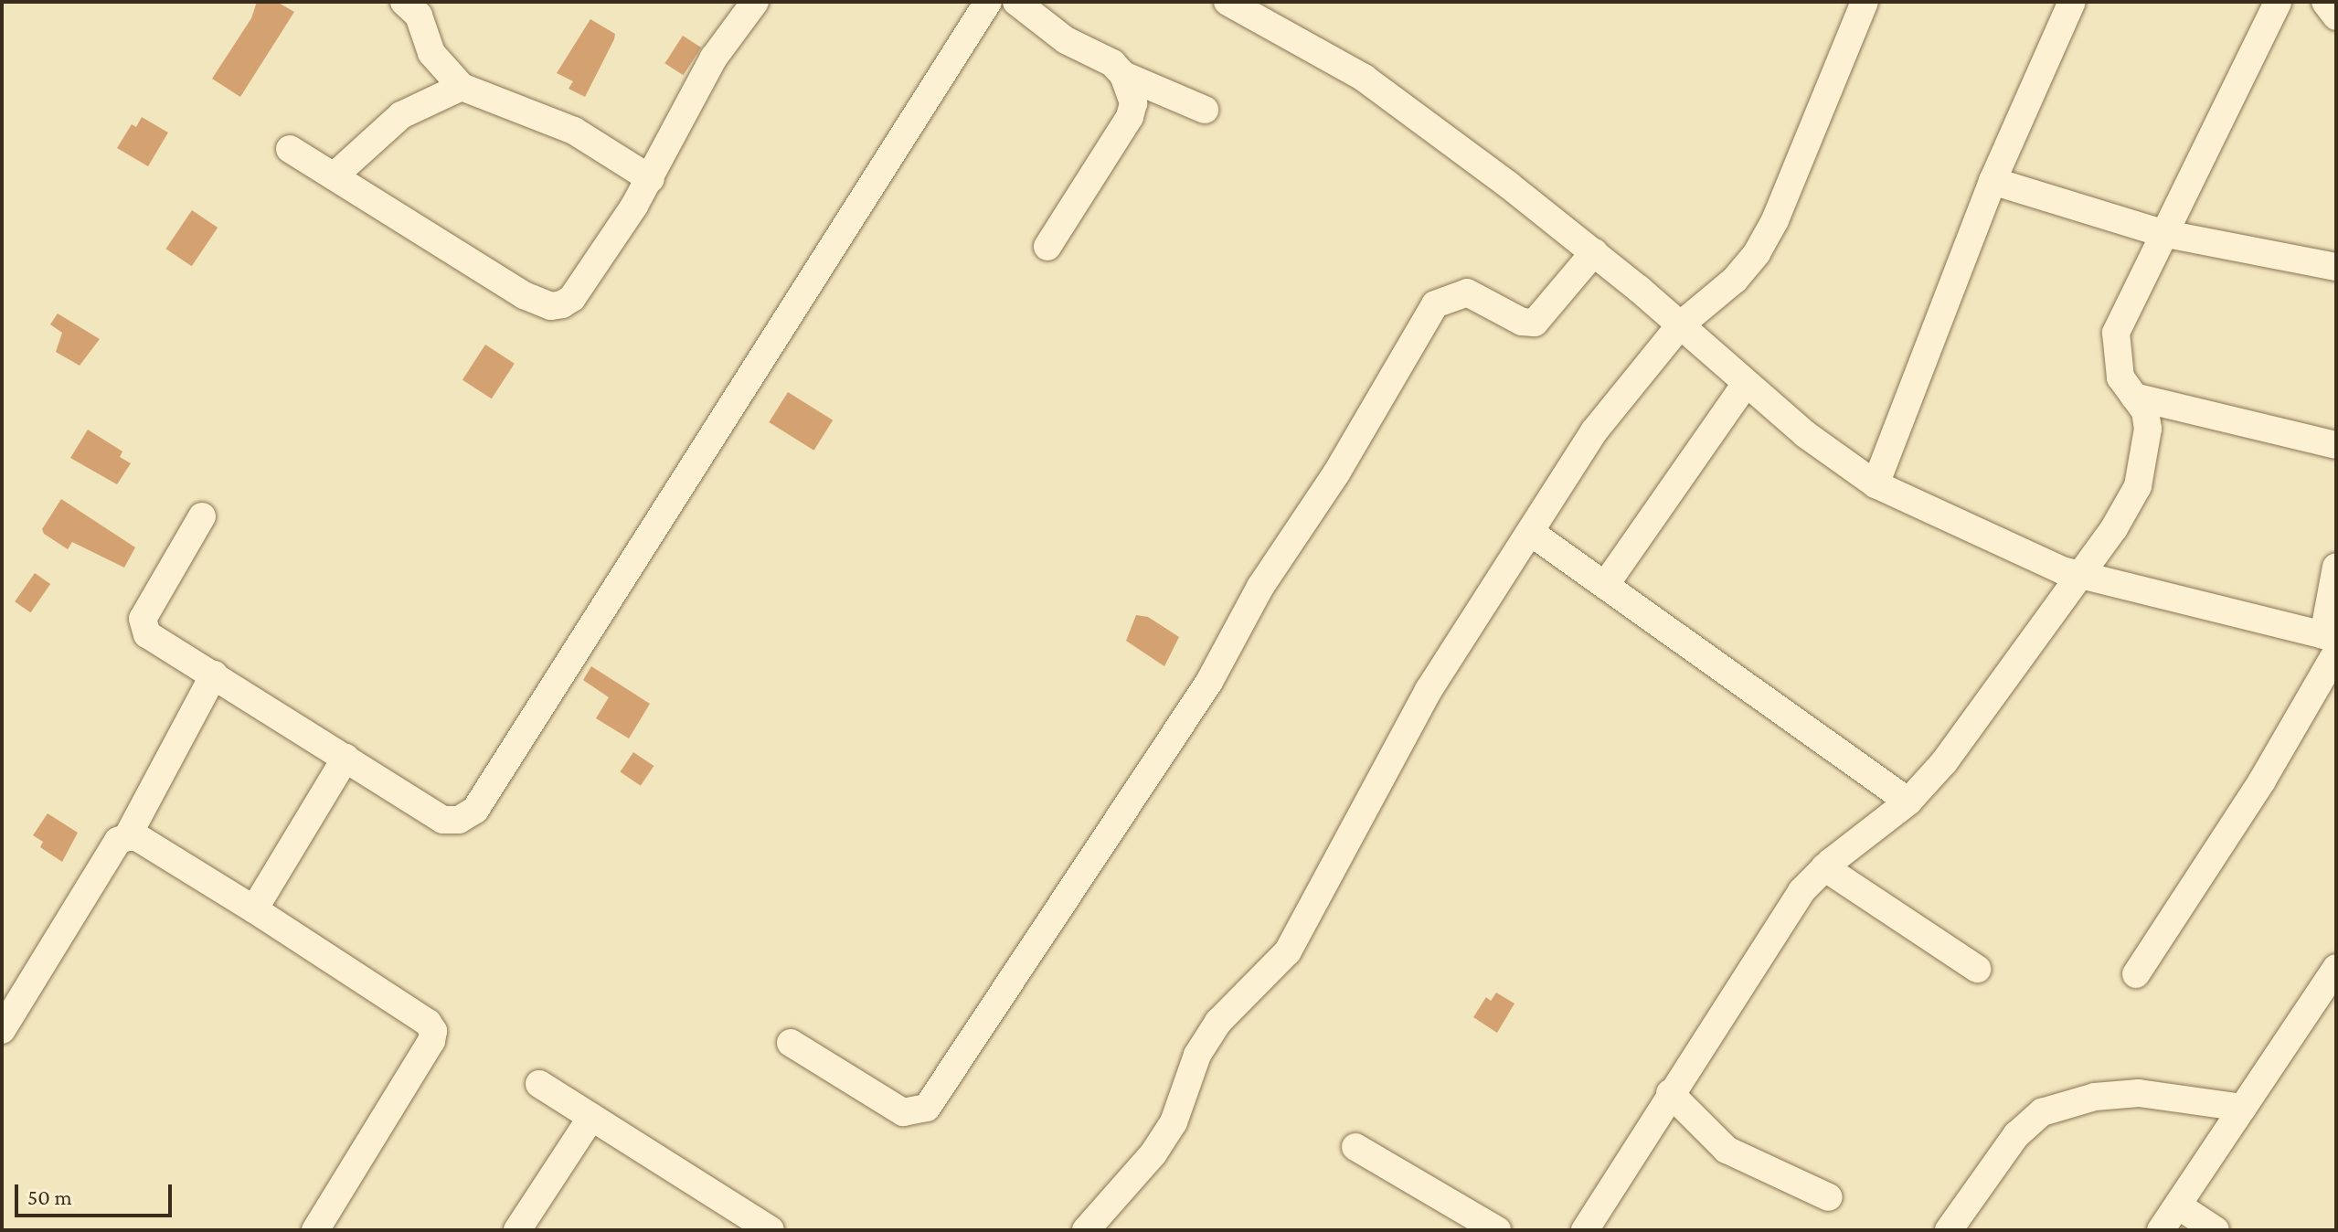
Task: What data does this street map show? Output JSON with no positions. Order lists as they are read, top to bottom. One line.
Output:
{"scale_bar":"50 m"}
